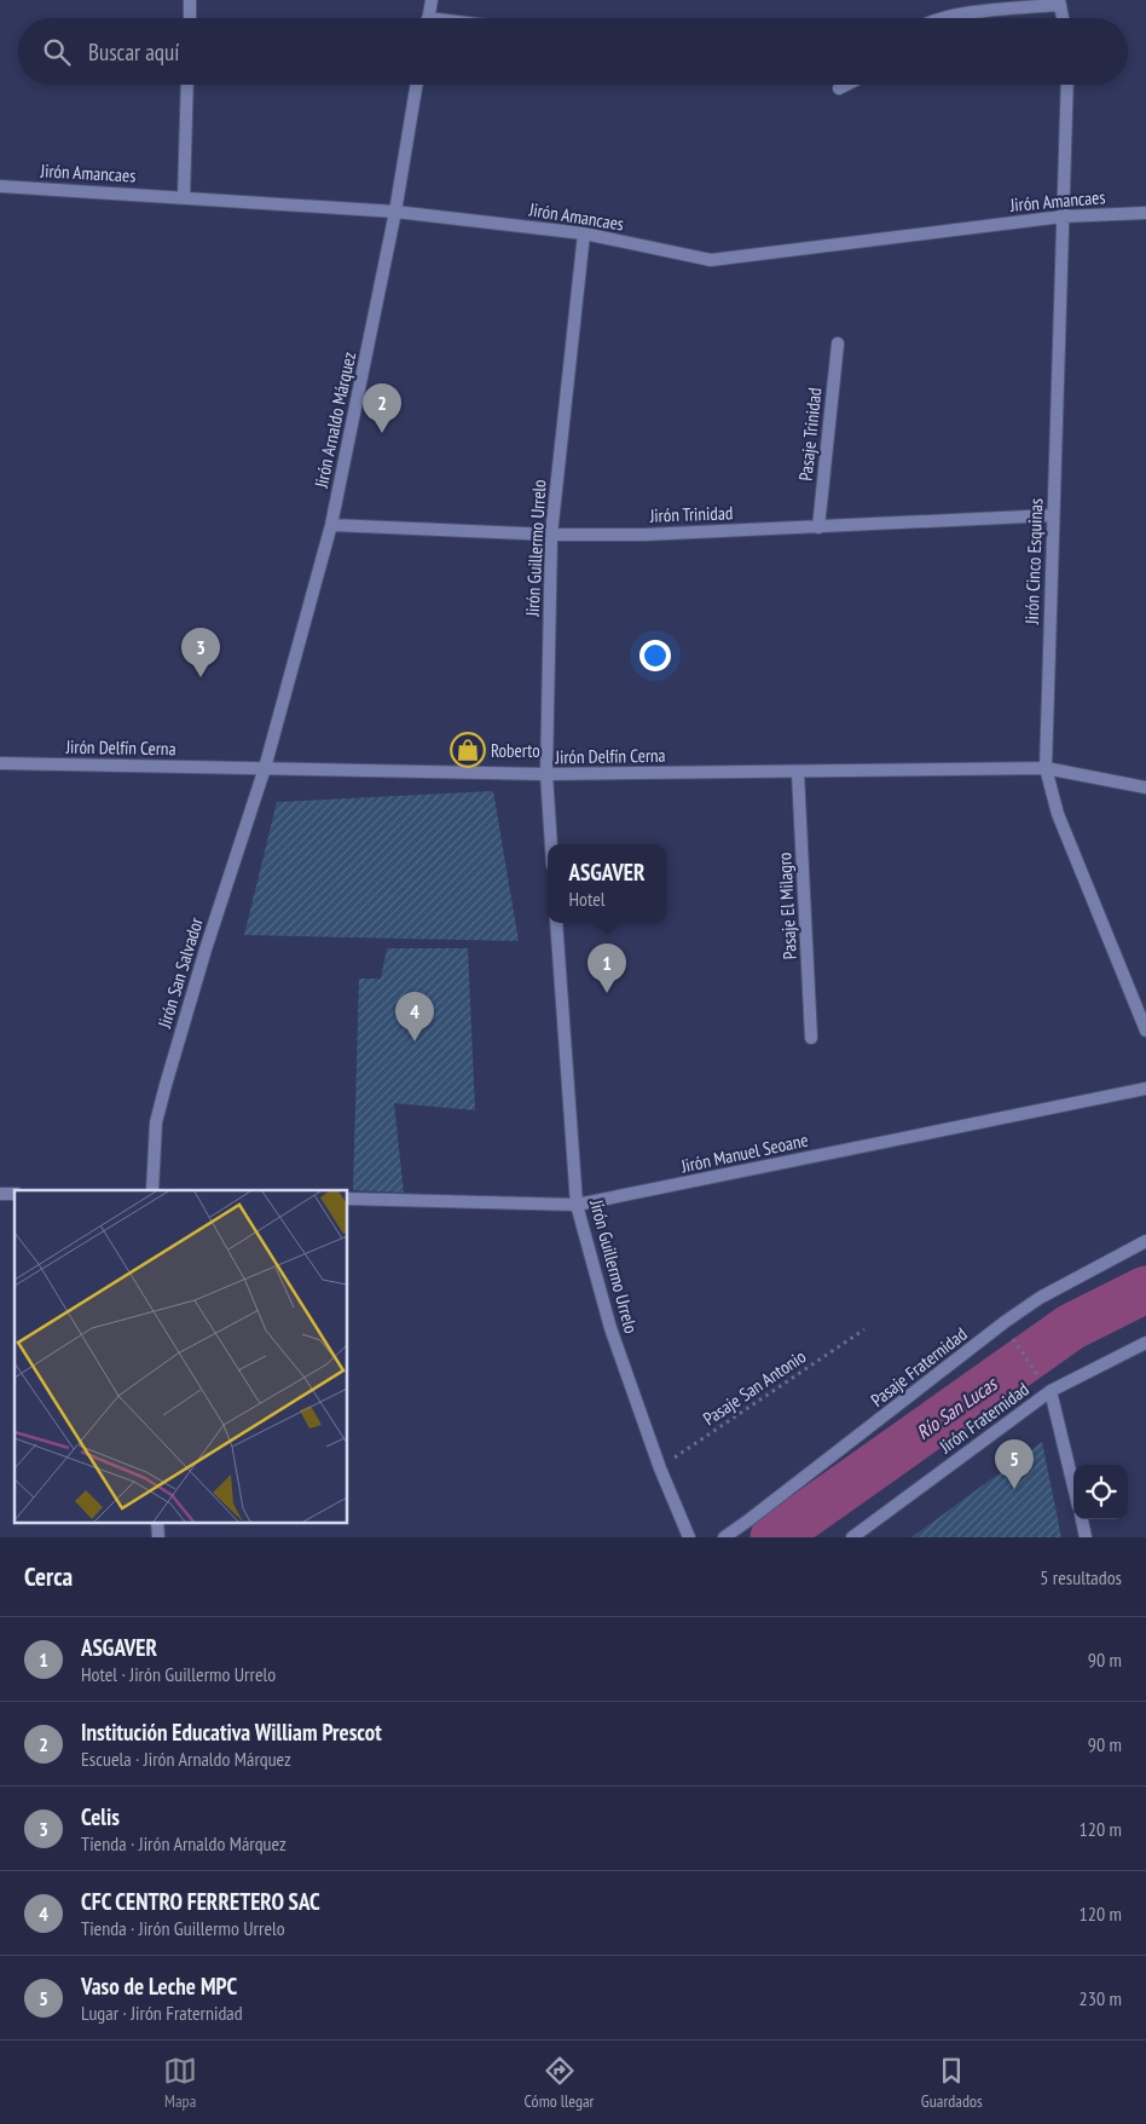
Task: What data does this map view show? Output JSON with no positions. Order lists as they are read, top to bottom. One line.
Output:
{"streets":{"street":["Jirón Amancaes","Jirón Arnaldo Márquez","Pasaje Trinidad","Jirón Trinidad","Jirón Guillermo Urrelo","Jirón Cinco Esquinas","Jirón Delfín Cerna","Pasaje El Milagro","Jirón San Salvador","Jirón Manuel Seoane","Pasaje Fraternidad","Jirón Fraternidad"],"path":["Pasaje San Antonio"]},"crossings":[["Jirón Amancaes","Jirón Arnaldo Márquez"],["Jirón Amancaes","Jirón Guillermo Urrelo"],["Jirón Amancaes","Jirón Cinco Esquinas"],["Jirón Arnaldo Márquez","Jirón Trinidad"],["Jirón Arnaldo Márquez","Jirón Delfín Cerna"],["Jirón Arnaldo Márquez","Jirón San Salvador"],["Pasaje Trinidad","Jirón Trinidad"],["Jirón Trinidad","Jirón Guillermo Urrelo"],["Jirón Trinidad","Jirón Cinco Esquinas"],["Jirón Guillermo Urrelo","Jirón Delfín Cerna"],["Jirón Guillermo Urrelo","Jirón Manuel Seoane"],["Jirón Guillermo Urrelo","Pasaje San Antonio"],["Jirón Cinco Esquinas","Jirón Delfín Cerna"],["Jirón Delfín Cerna","Pasaje El Milagro"],["Jirón Delfín Cerna","Jirón San Salvador"]],"water":["Río San Lucas"],"places":{"shop":["Roberto"]},"page":{"search":"Buscar aquí","pins":["2","3","1","4","5"],"popup":["ASGAVER","Hotel"],"heading":["Cerca","5 resultados"],"list":[{"mark":"1","name":"ASGAVER","note":"Hotel · Jirón Guillermo Urrelo","value":"90 m"},{"mark":"2","name":"Institución Educativa William Prescot","note":"Escuela · Jirón Arnaldo Márquez","value":"90 m"},{"mark":"3","name":"Celis","note":"Tienda · Jirón Arnaldo Márquez","value":"120 m"},{"mark":"4","name":"CFC CENTRO FERRETERO SAC","note":"Tienda · Jirón Guillermo Urrelo","value":"120 m"},{"mark":"5","name":"Vaso de Leche MPC","note":"Lugar · Jirón Fraternidad","value":"230 m"}],"nav":["Mapa","Cómo llegar","Guardados"]}}
